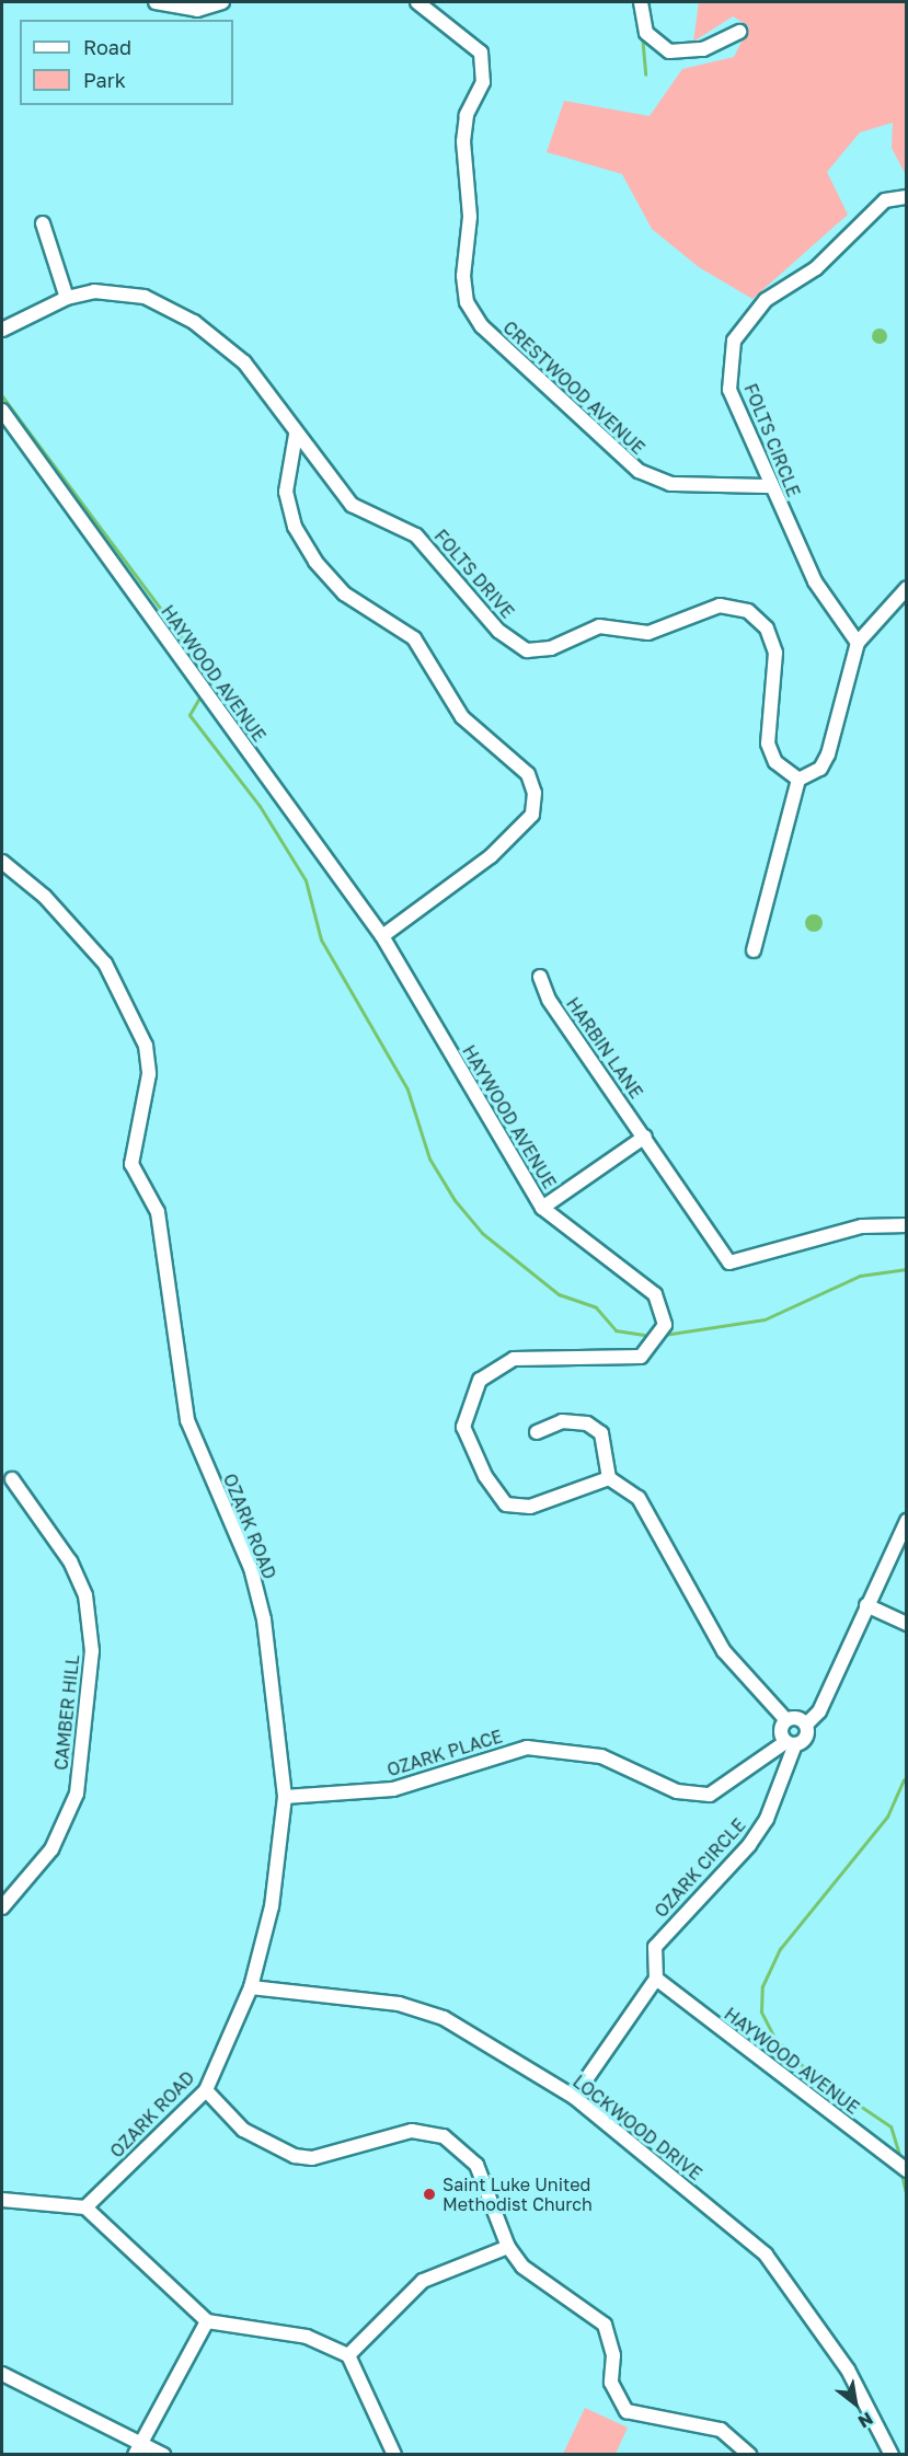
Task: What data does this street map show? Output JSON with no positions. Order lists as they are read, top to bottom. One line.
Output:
{"streets":{"street":["CRESTWOOD AVENUE","FOLTS CIRCLE","FOLTS DRIVE","HAYWOOD AVENUE","HARBIN LANE","OZARK ROAD","CAMBER HILL","OZARK PLACE","OZARK CIRCLE","LOCKWOOD DRIVE"]},"crossings":[["CRESTWOOD AVENUE","FOLTS CIRCLE"],["HAYWOOD AVENUE","OZARK CIRCLE"],["OZARK ROAD","OZARK PLACE"],["OZARK ROAD","LOCKWOOD DRIVE"],["OZARK PLACE","OZARK CIRCLE"]],"places":["Saint Luke United Methodist Church"],"legend":["Road","Park"],"north":"bottom right"}
